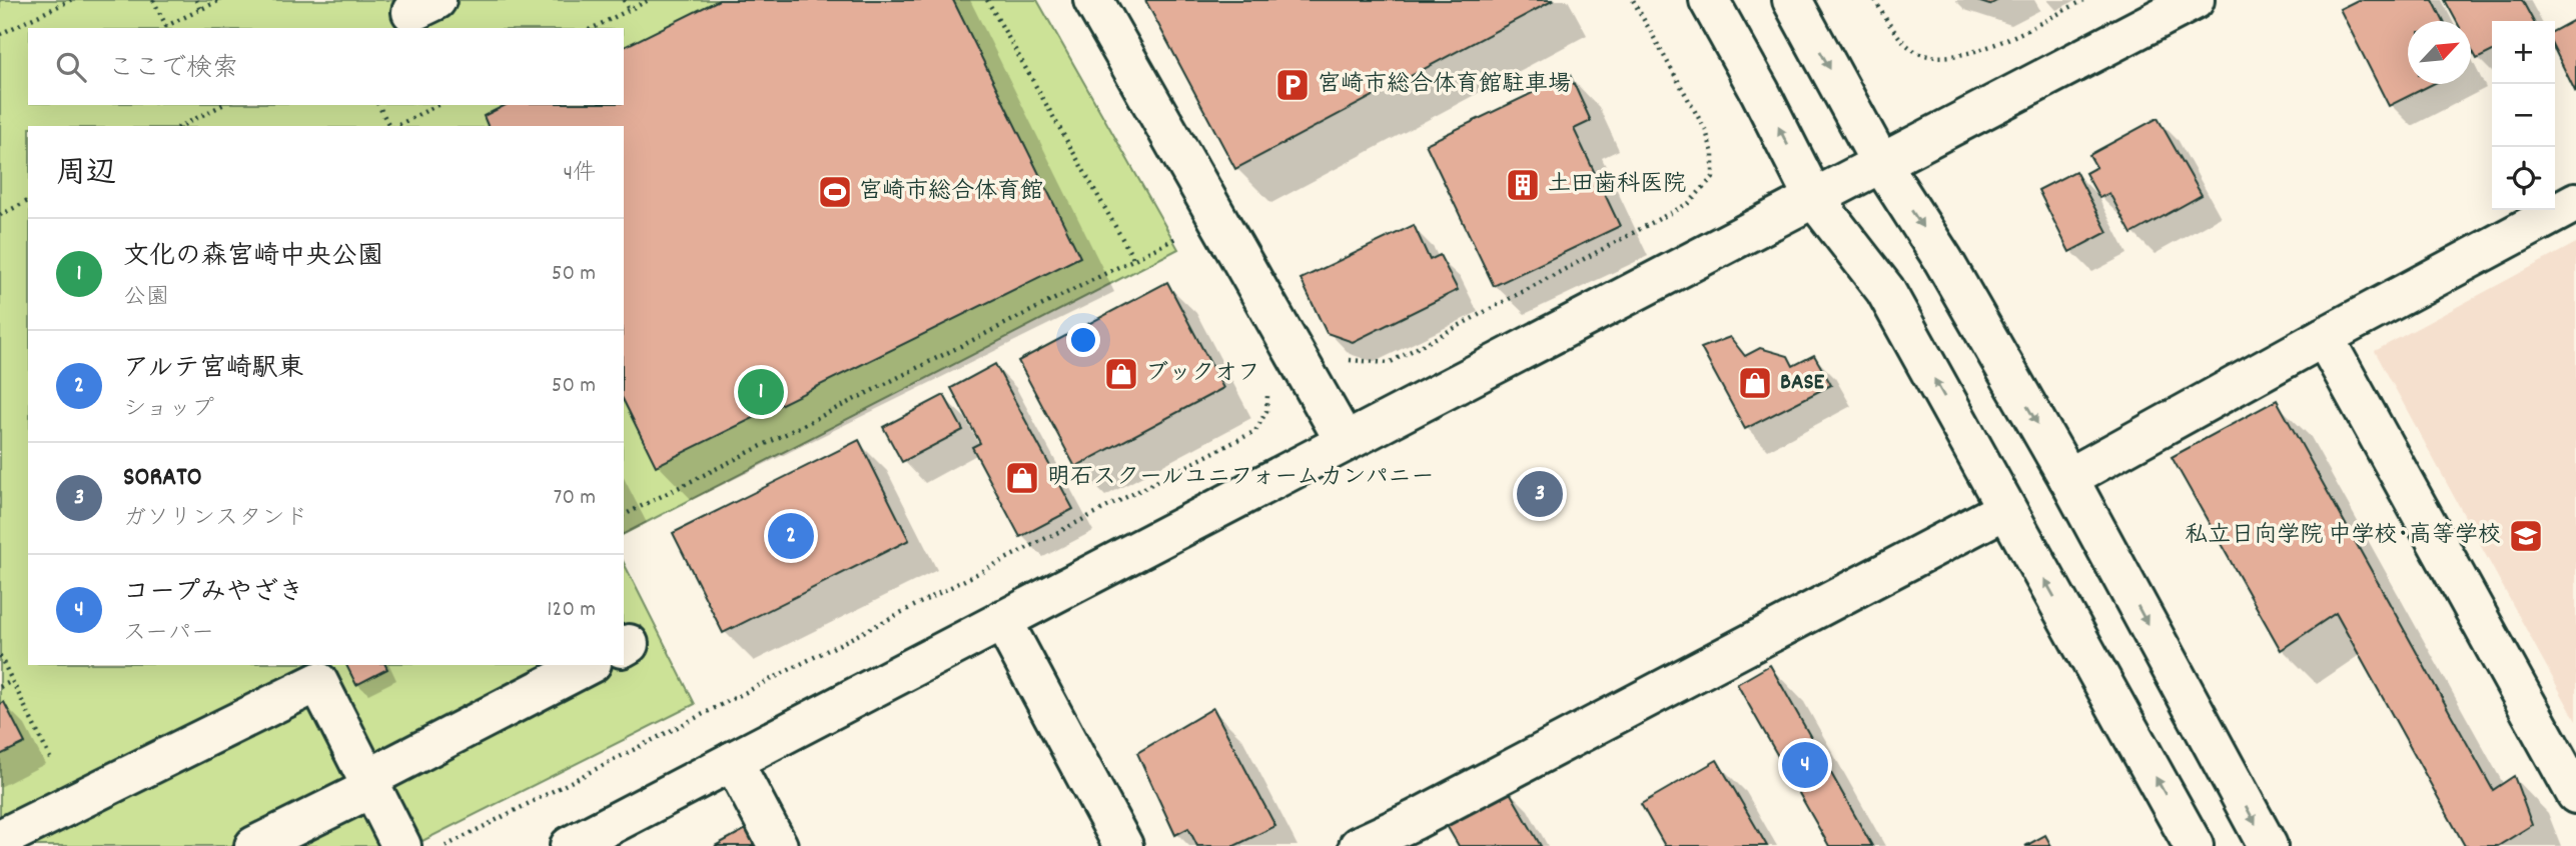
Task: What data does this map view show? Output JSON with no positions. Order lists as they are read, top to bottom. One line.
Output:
{"places":{"parking":["宮崎市総合体育館駐車場"],"building":["土田歯科医院"],"sports":["宮崎市総合体育館"],"shop":["ブックオフ","BASE","明石スクールユニフォームカンパニー"],"school or university":["私立日向学院 中学校･高等学校"]},"north":"top right","page":{"map_buttons":["+","−"],"search":"ここで検索","heading":["周辺","4件"],"list":[{"mark":"1","name":"文化の森宮崎中央公園","note":"公園","value":"50 m"},{"mark":"2","name":"アルテ宮崎駅東","note":"ショップ","value":"50 m"},{"mark":"3","name":"SORATO","note":"ガソリンスタンド","value":"70 m"},{"mark":"4","name":"コープみやざき","note":"スーパー","value":"120 m"}],"pins":["1","3","2","4"]}}
